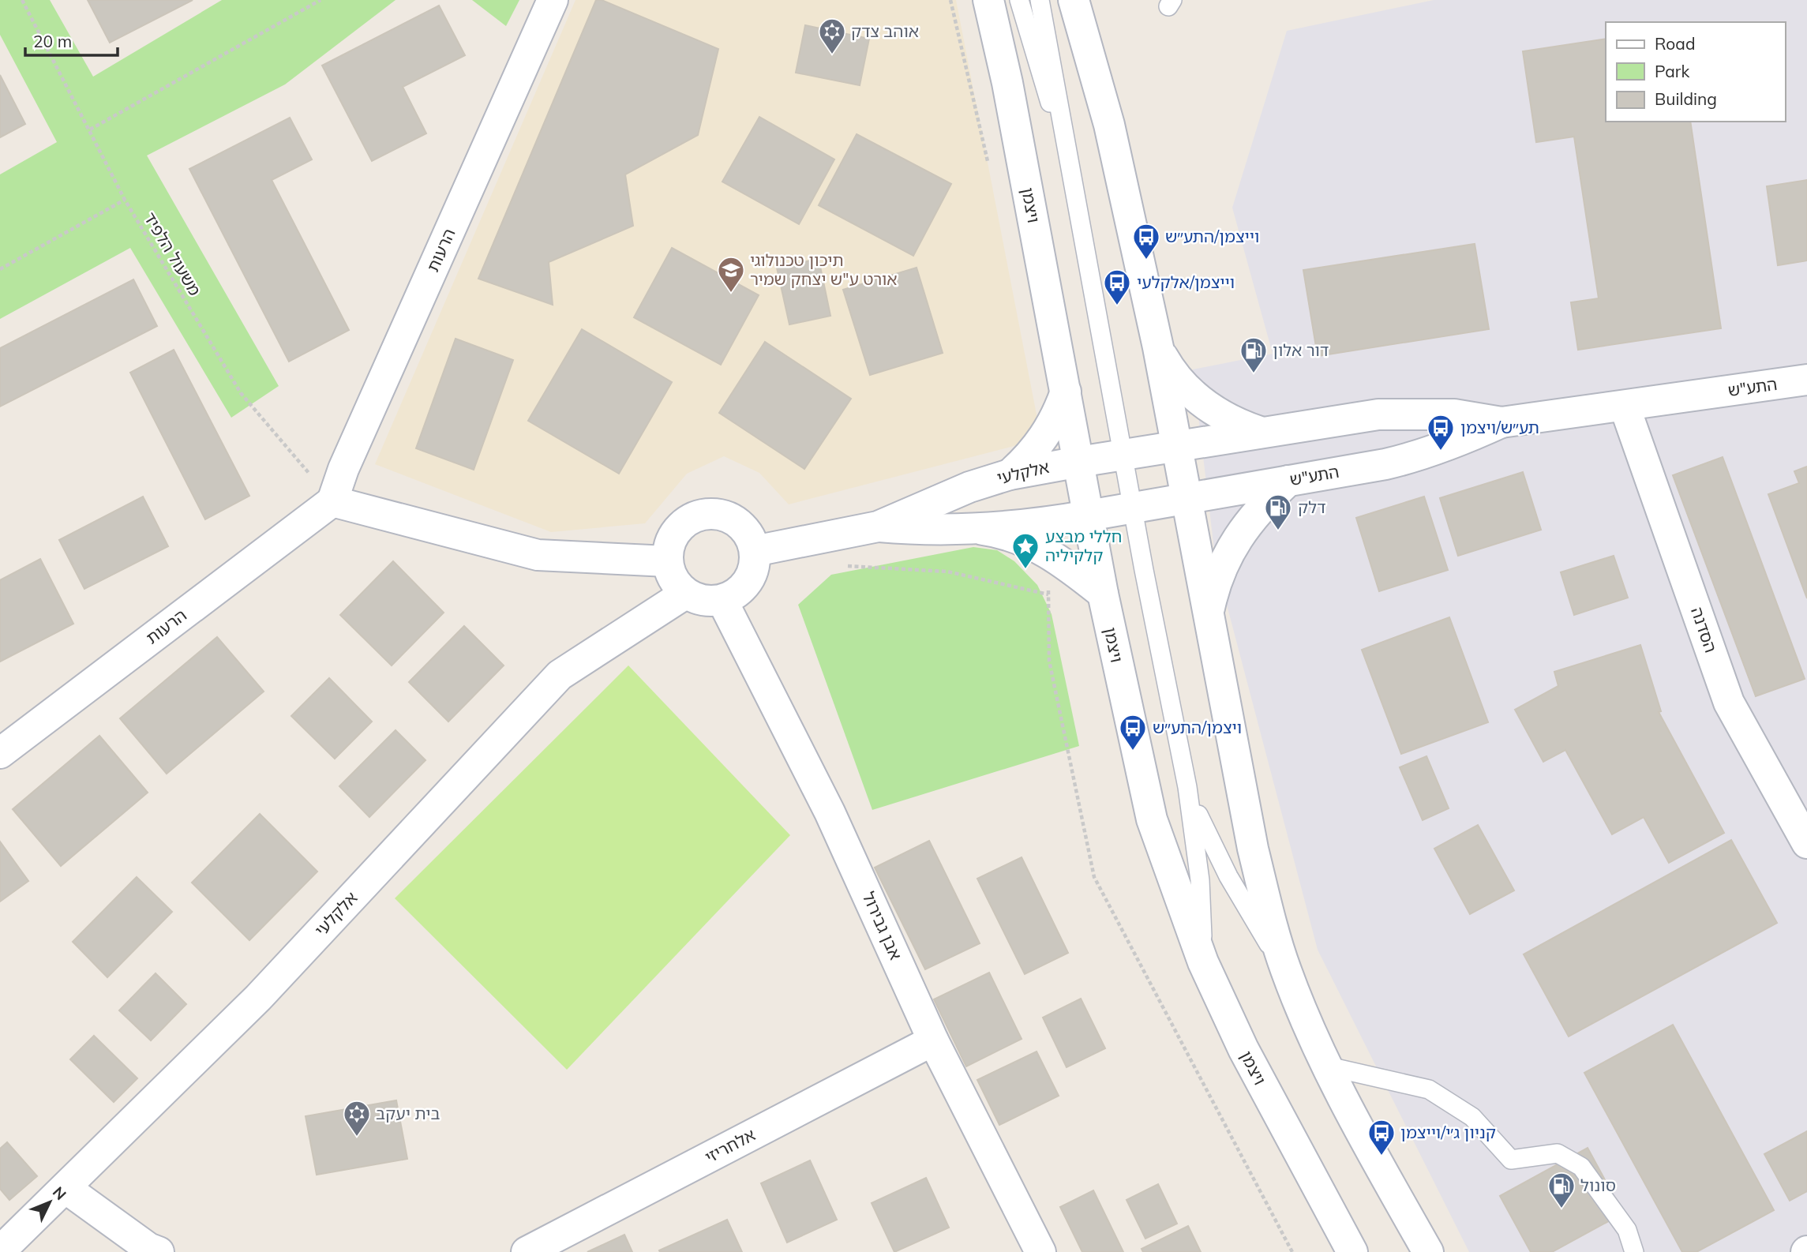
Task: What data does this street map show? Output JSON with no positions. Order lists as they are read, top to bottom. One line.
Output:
{"streets":{"street":["ויצמן","הרעות","התע\"ש","אלקלעי","הסדנה","אבן גבירול","אלחריזי"],"path":["משעול הלפיד"]},"crossings":[["ויצמן","התע\"ש"],["ויצמן","אלקלעי"],["הרעות","משעול הלפיד"],["התע\"ש","אלקלעי"],["התע\"ש","הסדנה"],["אלקלעי","אבן גבירול"],["אבן גבירול","אלחריזי"]],"places":{"synagogue":["אוהב צדק","בית יעקב"],"bus stop":["וייצמן/התע״ש","וייצמן/אלקלעי","תע״ש/ויצמן","ויצמן/התע״ש","קניון ג׳י/וייצמן"],"school or university":["תיכון טכנולוגי אורט ע\"ש יצחק שמיר"],"fuel station":["דור אלון","דלק","סונול"],"place":["חללי מבצע קלקיליה"]},"legend":["Road","Park","Building"],"scale_bar":"20 m","north":"top right"}
